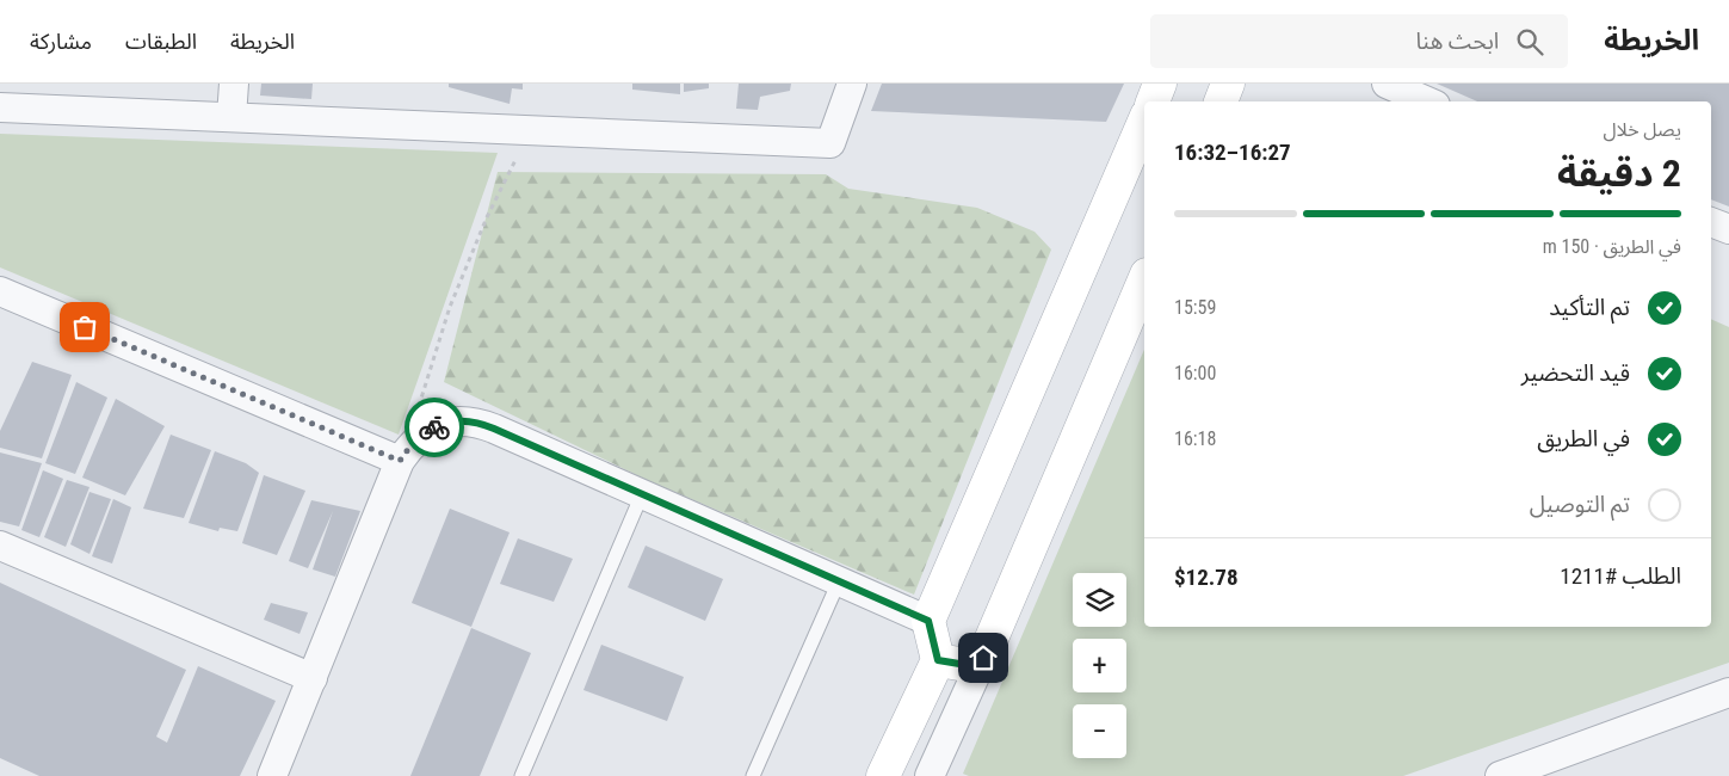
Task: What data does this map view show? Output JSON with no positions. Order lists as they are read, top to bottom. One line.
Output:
{"page":{"header":"الخريطة","search":"ابحث هنا","nav":["الخريطة","الطبقات","مشاركة"],"heading":["2 دقيقة","يصل خلال","16:27–16:32"],"panel":["الطلب #1211","$12.78"],"bar":"في الطريق · 150 m","list":[["تم التأكيد","15:59"],["قيد التحضير","16:00"],["في الطريق","16:18"],"تم التوصيل"],"map_buttons":["+","−"]}}
